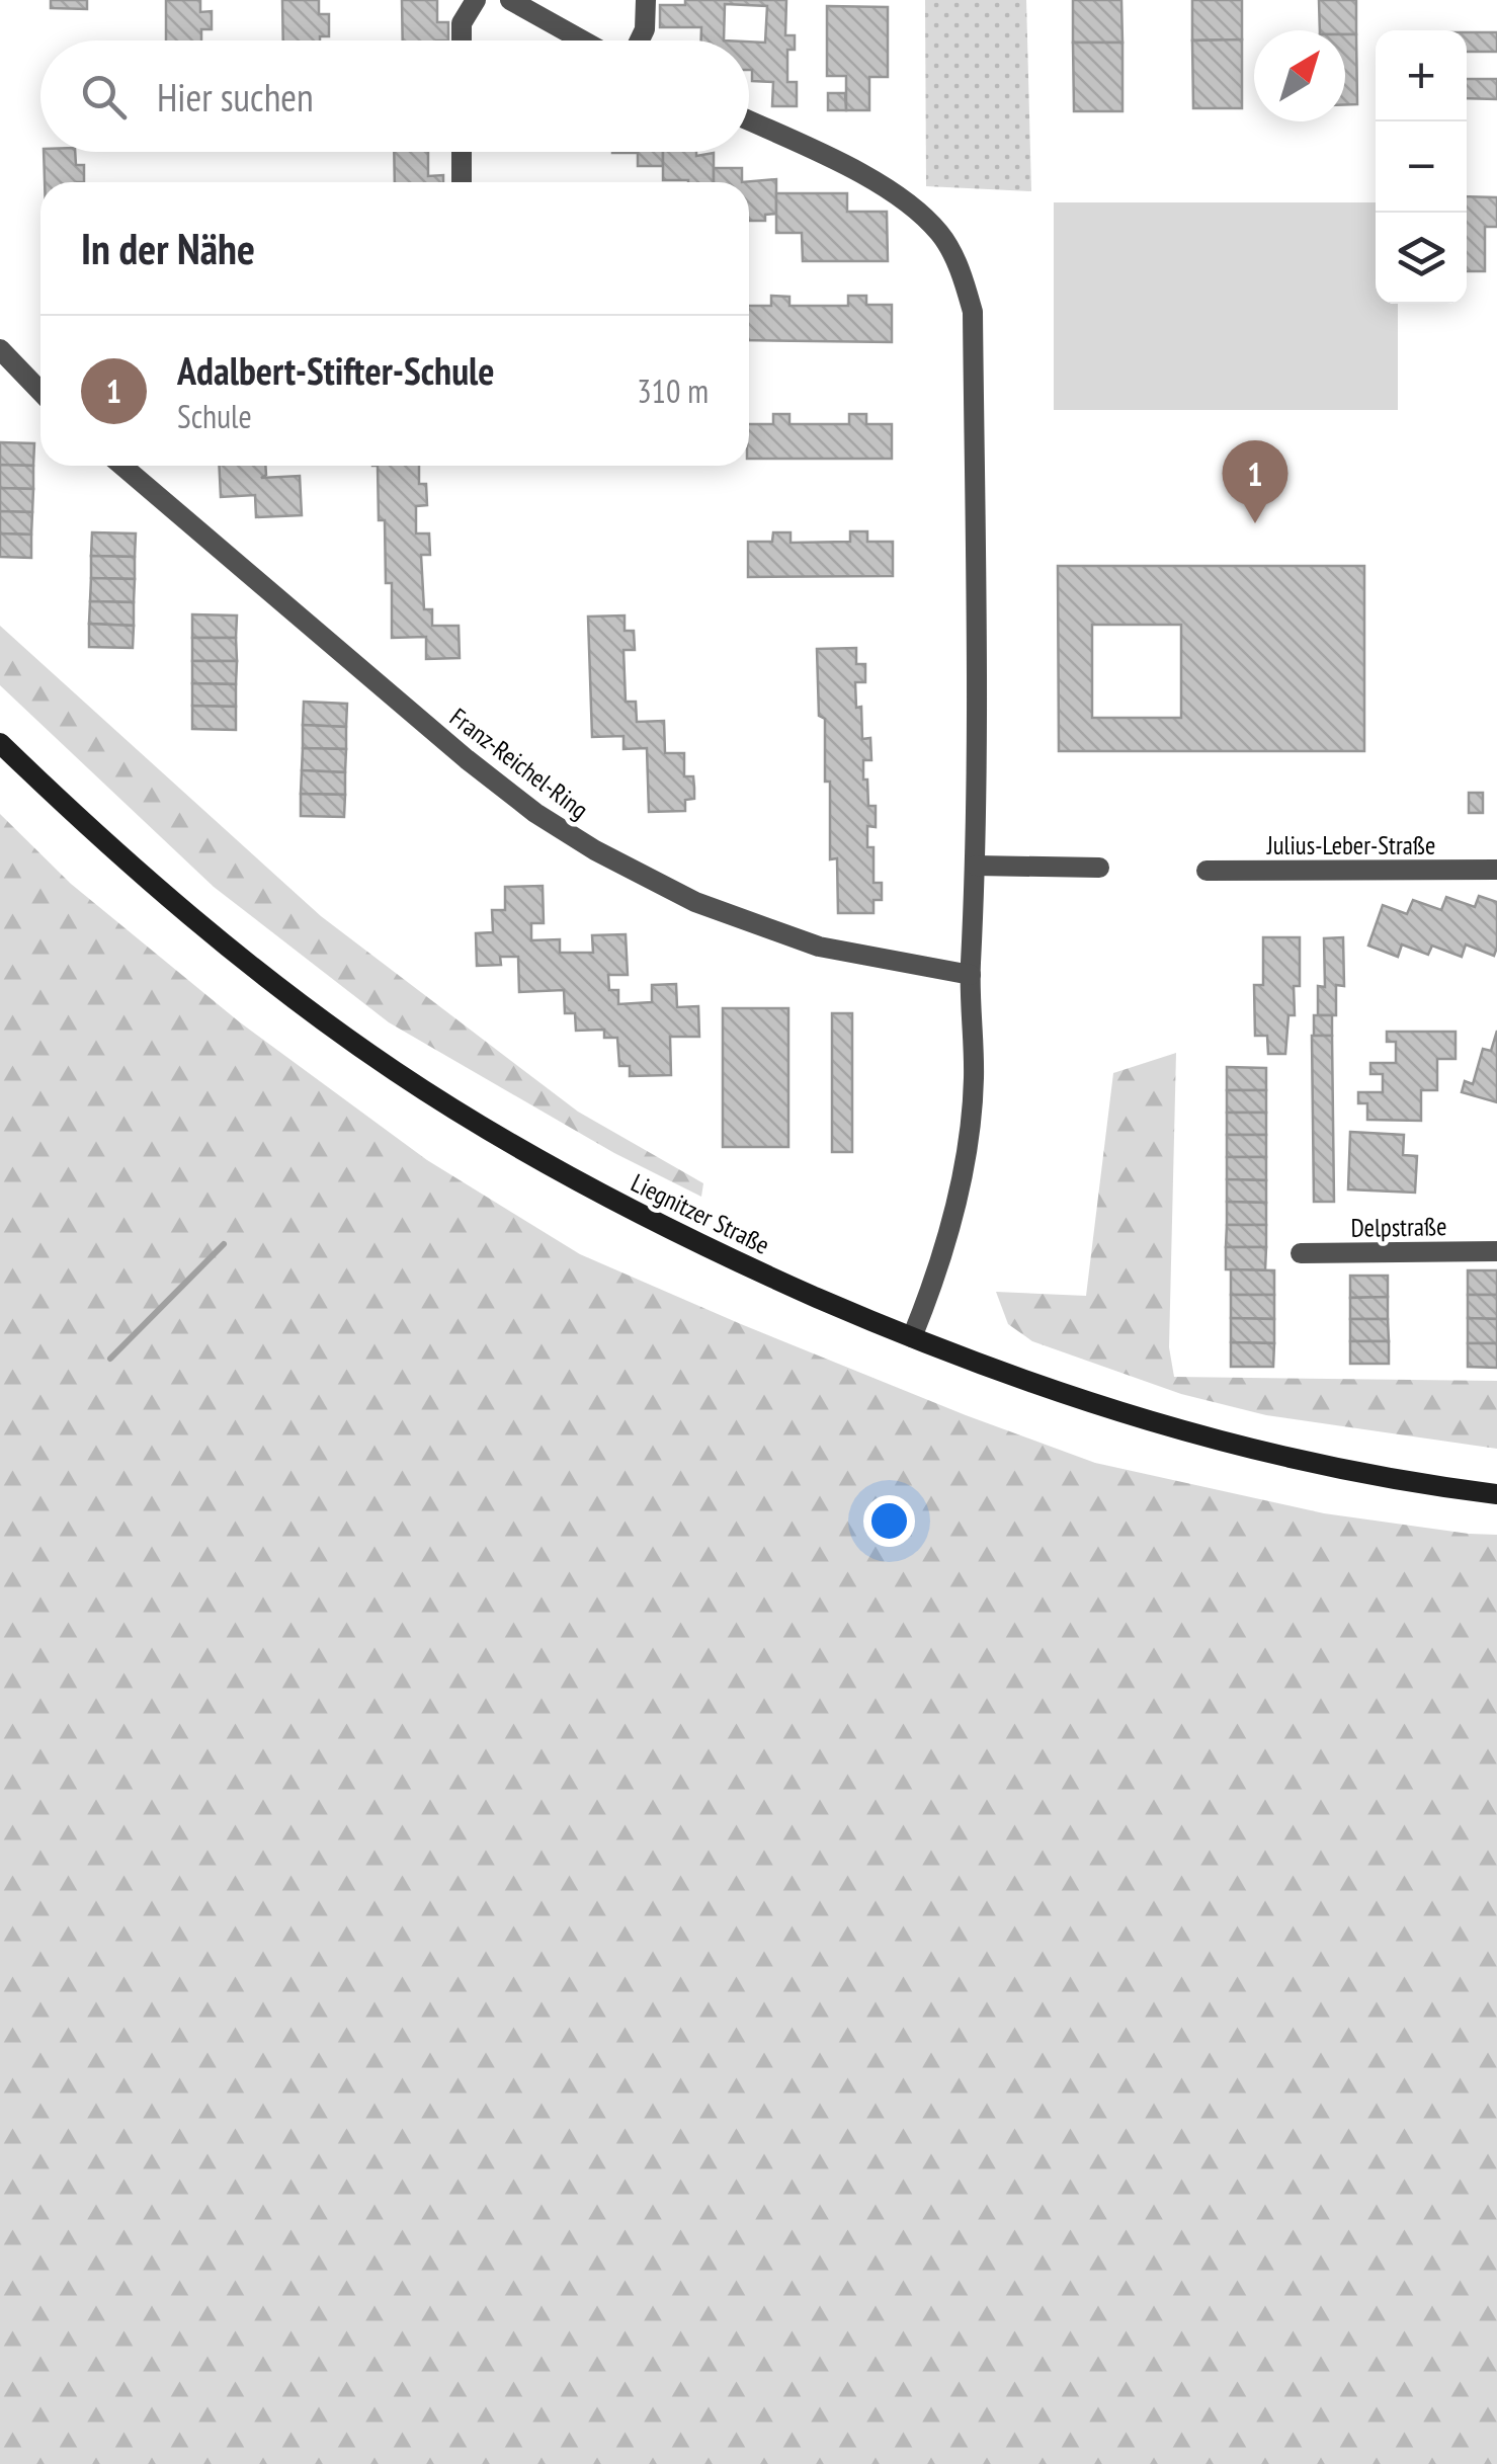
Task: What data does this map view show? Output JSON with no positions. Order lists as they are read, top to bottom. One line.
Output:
{"streets":{"main road":["Liegnitzer Straße"],"street":["Franz-Reichel-Ring","Julius-Leber-Straße","Delpstraße"]},"north":"top right","page":{"map_buttons":["+","−"],"search":"Hier suchen","heading":"In der Nähe","list":[{"mark":"1","name":"Adalbert-Stifter-Schule","note":"Schule","value":"310 m"}],"pins":"1"}}
